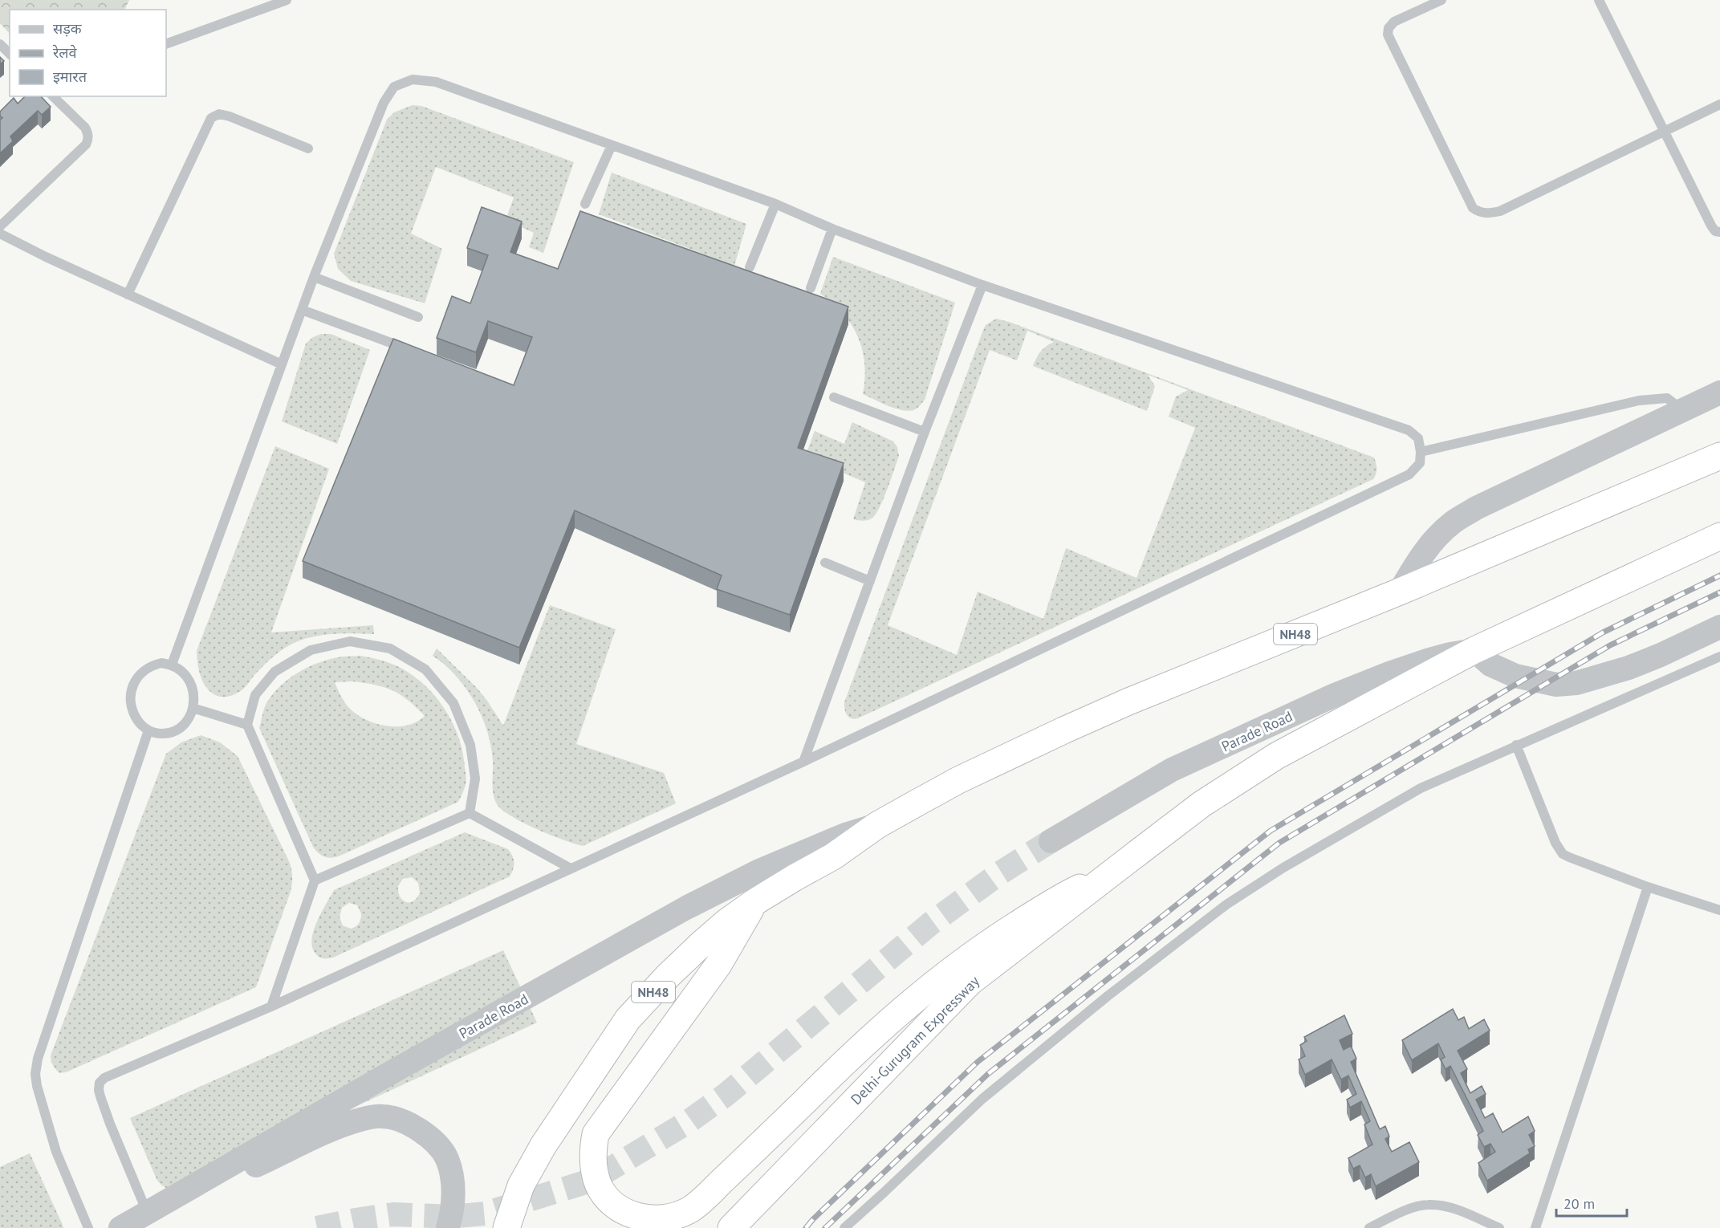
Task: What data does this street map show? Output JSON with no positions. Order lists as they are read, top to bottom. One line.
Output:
{"streets":{"highway":["NH48","Delhi-Gurugram Expressway"],"street":["Parade Road"]},"crossings":[["NH48","Parade Road"],["Parade Road","Delhi-Gurugram Expressway"]],"legend":["सड़क","रेलवे","इमारत"],"scale_bar":"20 m"}
